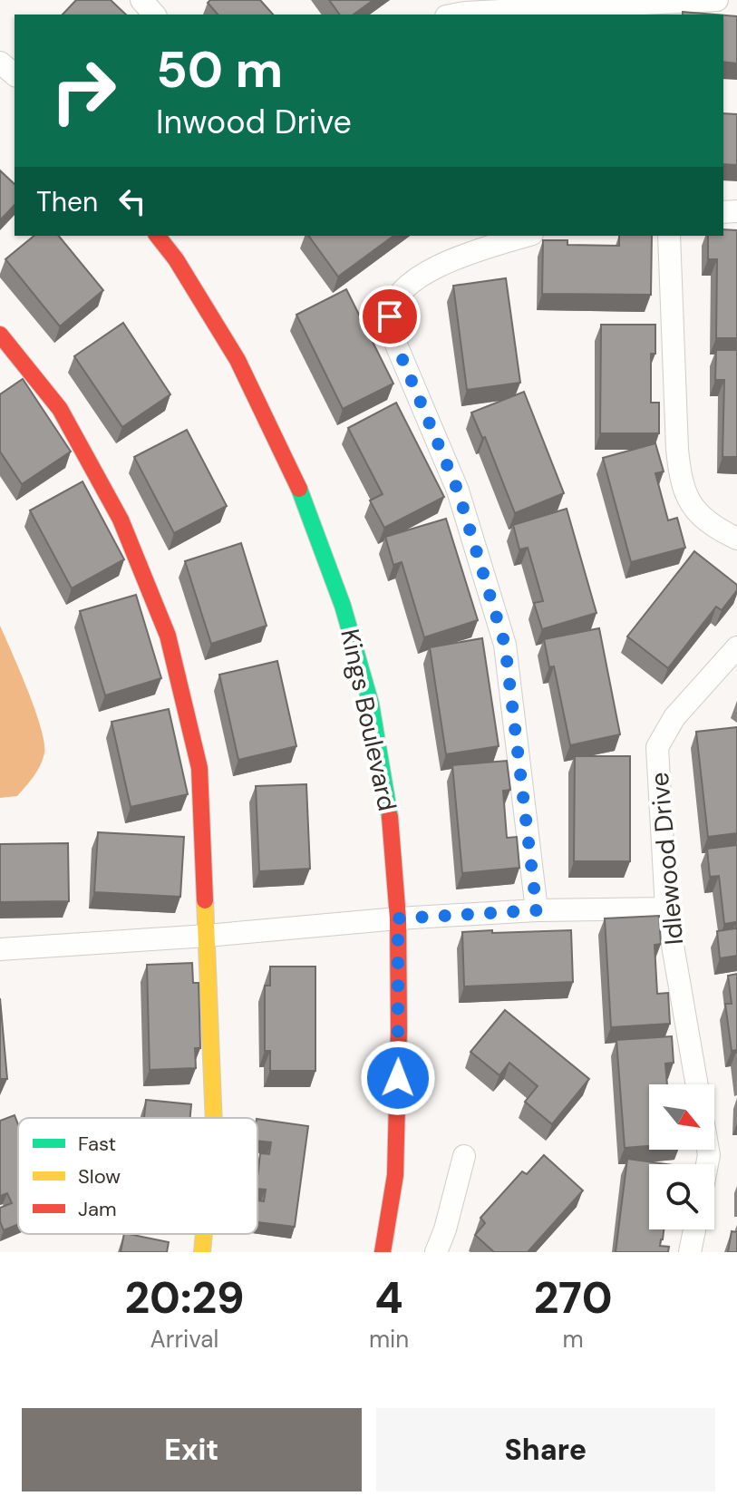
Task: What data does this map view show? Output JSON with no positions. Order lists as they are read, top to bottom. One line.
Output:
{"streets":{"street":["Kings Boulevard","Idlewood Drive"]},"legend":["Fast","Slow","Jam"],"north":"bottom right","page":{"turn":["50 m","Inwood Drive"],"then":"Then","eta":["20:29","Arrival","4","min","270","m"],"buttons":["Exit","Share"]}}
